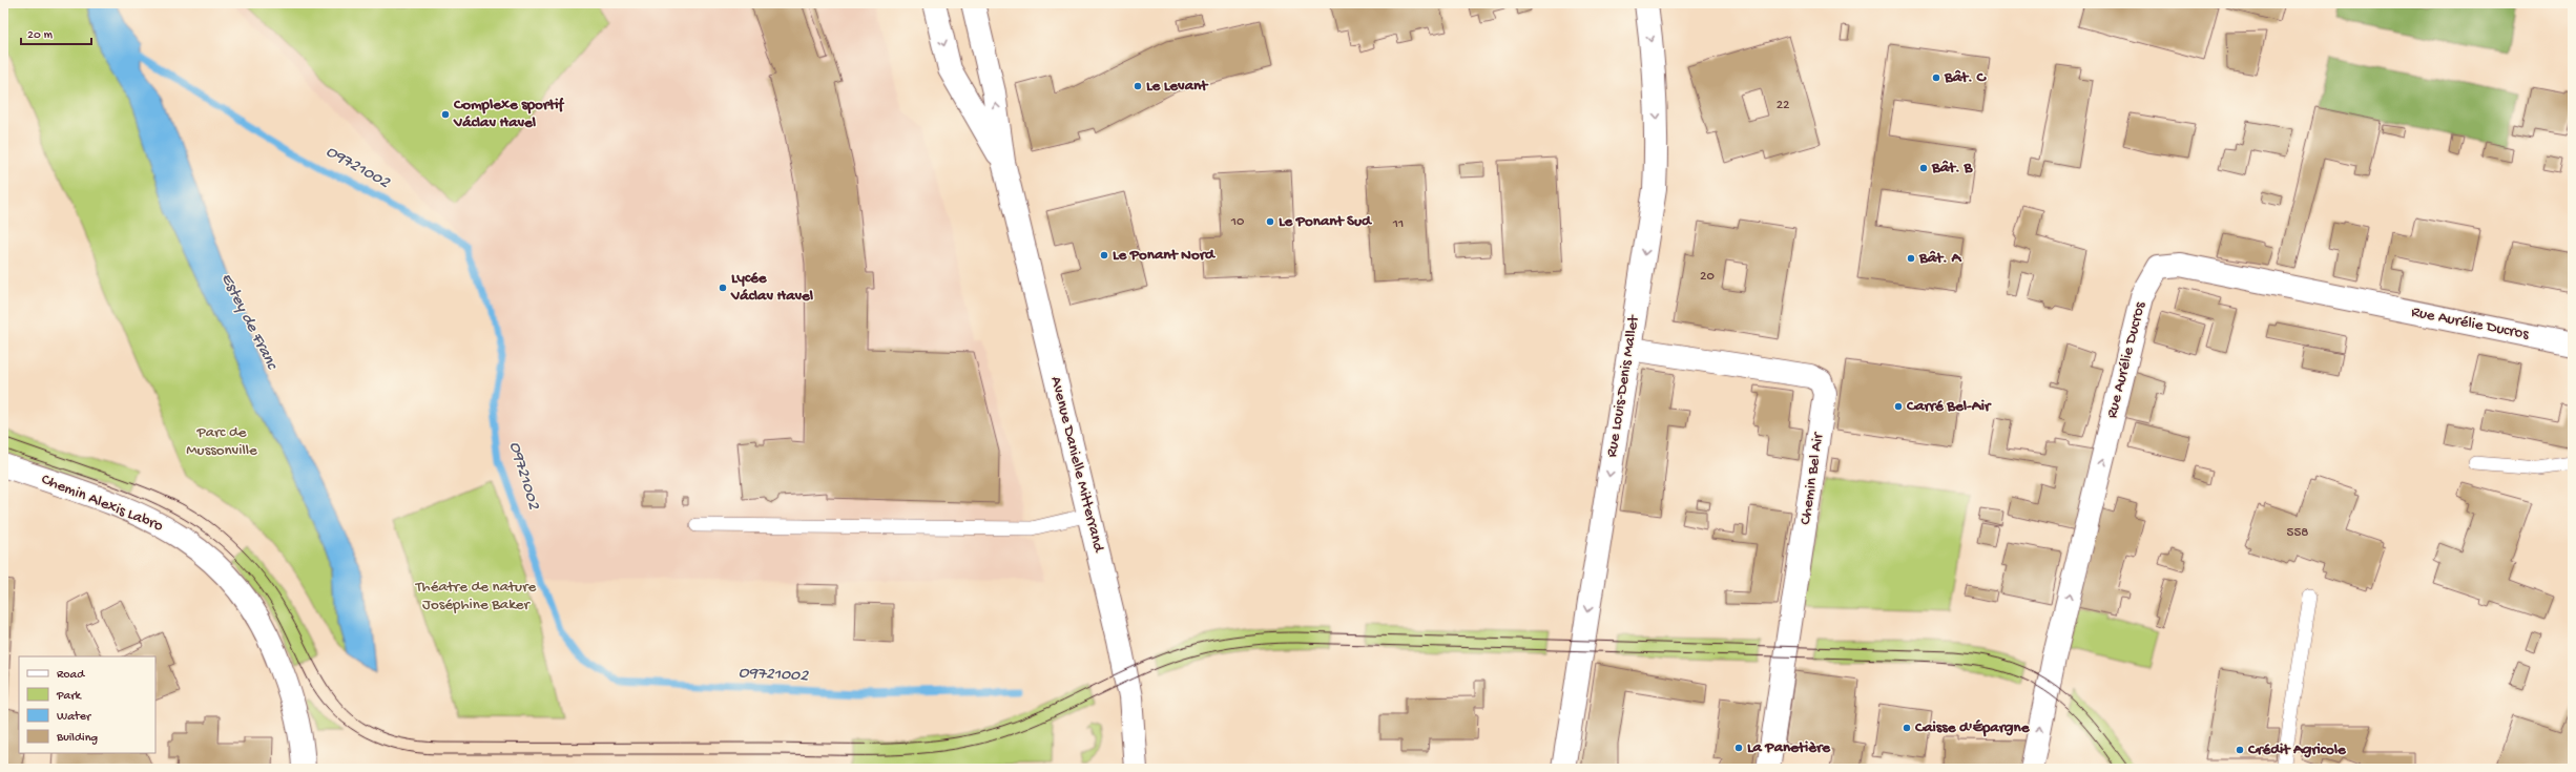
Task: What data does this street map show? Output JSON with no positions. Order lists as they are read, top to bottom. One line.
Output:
{"streets":{"street":["Rue Aurélie Ducros","Rue Louis-Denis Mallet","Avenue Danielle Mitterrand","Chemin Bel Air","Chemin Alexis Labro"]},"crossings":[["Rue Louis-Denis Mallet","Chemin Bel Air"]],"one_way":["Rue Louis-Denis Mallet"],"water":["O9721002","Estey de Franc"],"parks":["Parc de Mussonville","Théatre de nature Joséphine Baker"],"places":["Bât. C","Le Levant","Complexe sportif Václav Havel","Bât. B","Le Ponant Sud","Le Ponant Nord","Bât. A","Lycée Václav Havel","Carré Bel-Air","Caisse d'Épargne","La Panetière","Crédit Agricole"],"house_numbers":["22","10","11","20","558"],"legend":["Road","Park","Water","Building"],"scale_bar":"20 m"}
